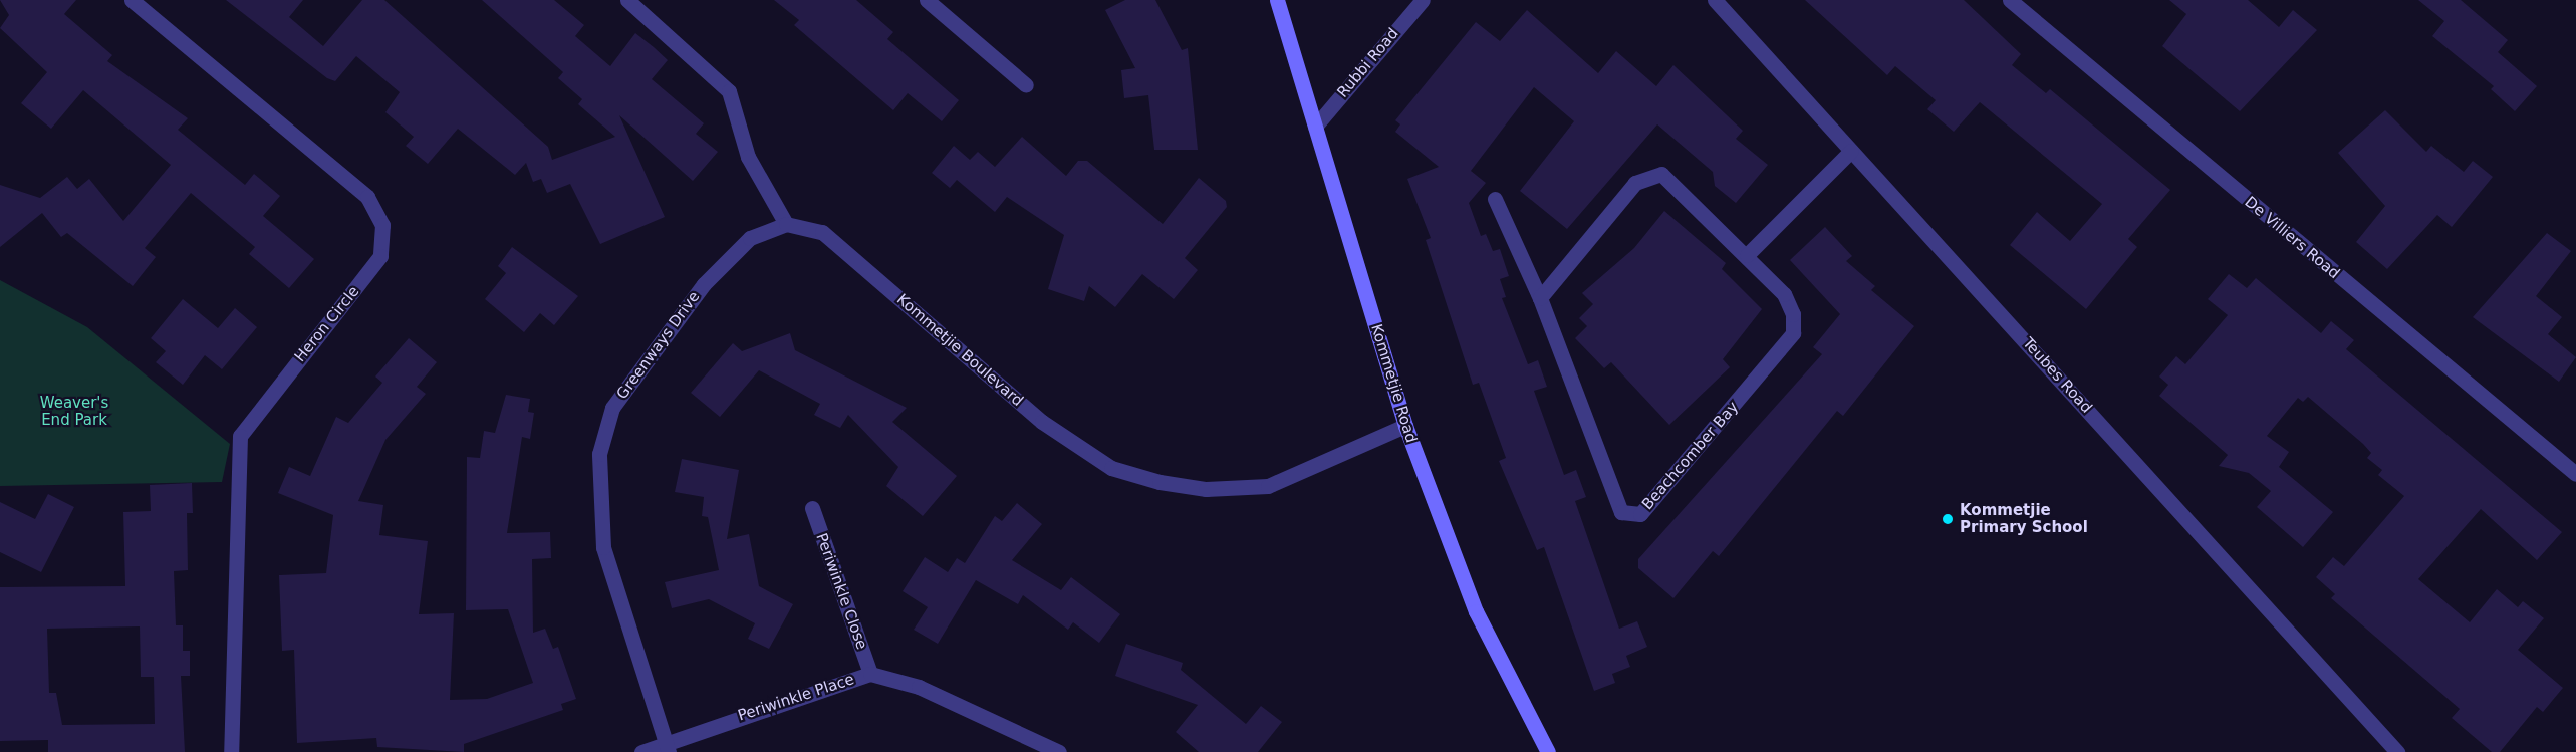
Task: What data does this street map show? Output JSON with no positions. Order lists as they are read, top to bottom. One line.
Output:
{"streets":{"main road":["Kommetjie Road"],"street":["Rubbi Road","De Villiers Road","Heron Circle","Greenways Drive","Kommetjie Boulevard","Teubes Road","Beachcomber Bay","Periwinkle Close","Periwinkle Place"]},"crossings":[["Rubbi Road","Kommetjie Road"],["Greenways Drive","Kommetjie Boulevard"],["Greenways Drive","Periwinkle Place"],["Kommetjie Boulevard","Kommetjie Road"],["Periwinkle Close","Periwinkle Place"]],"parks":["Weaver's End Park"],"places":["Kommetjie Primary School"]}
